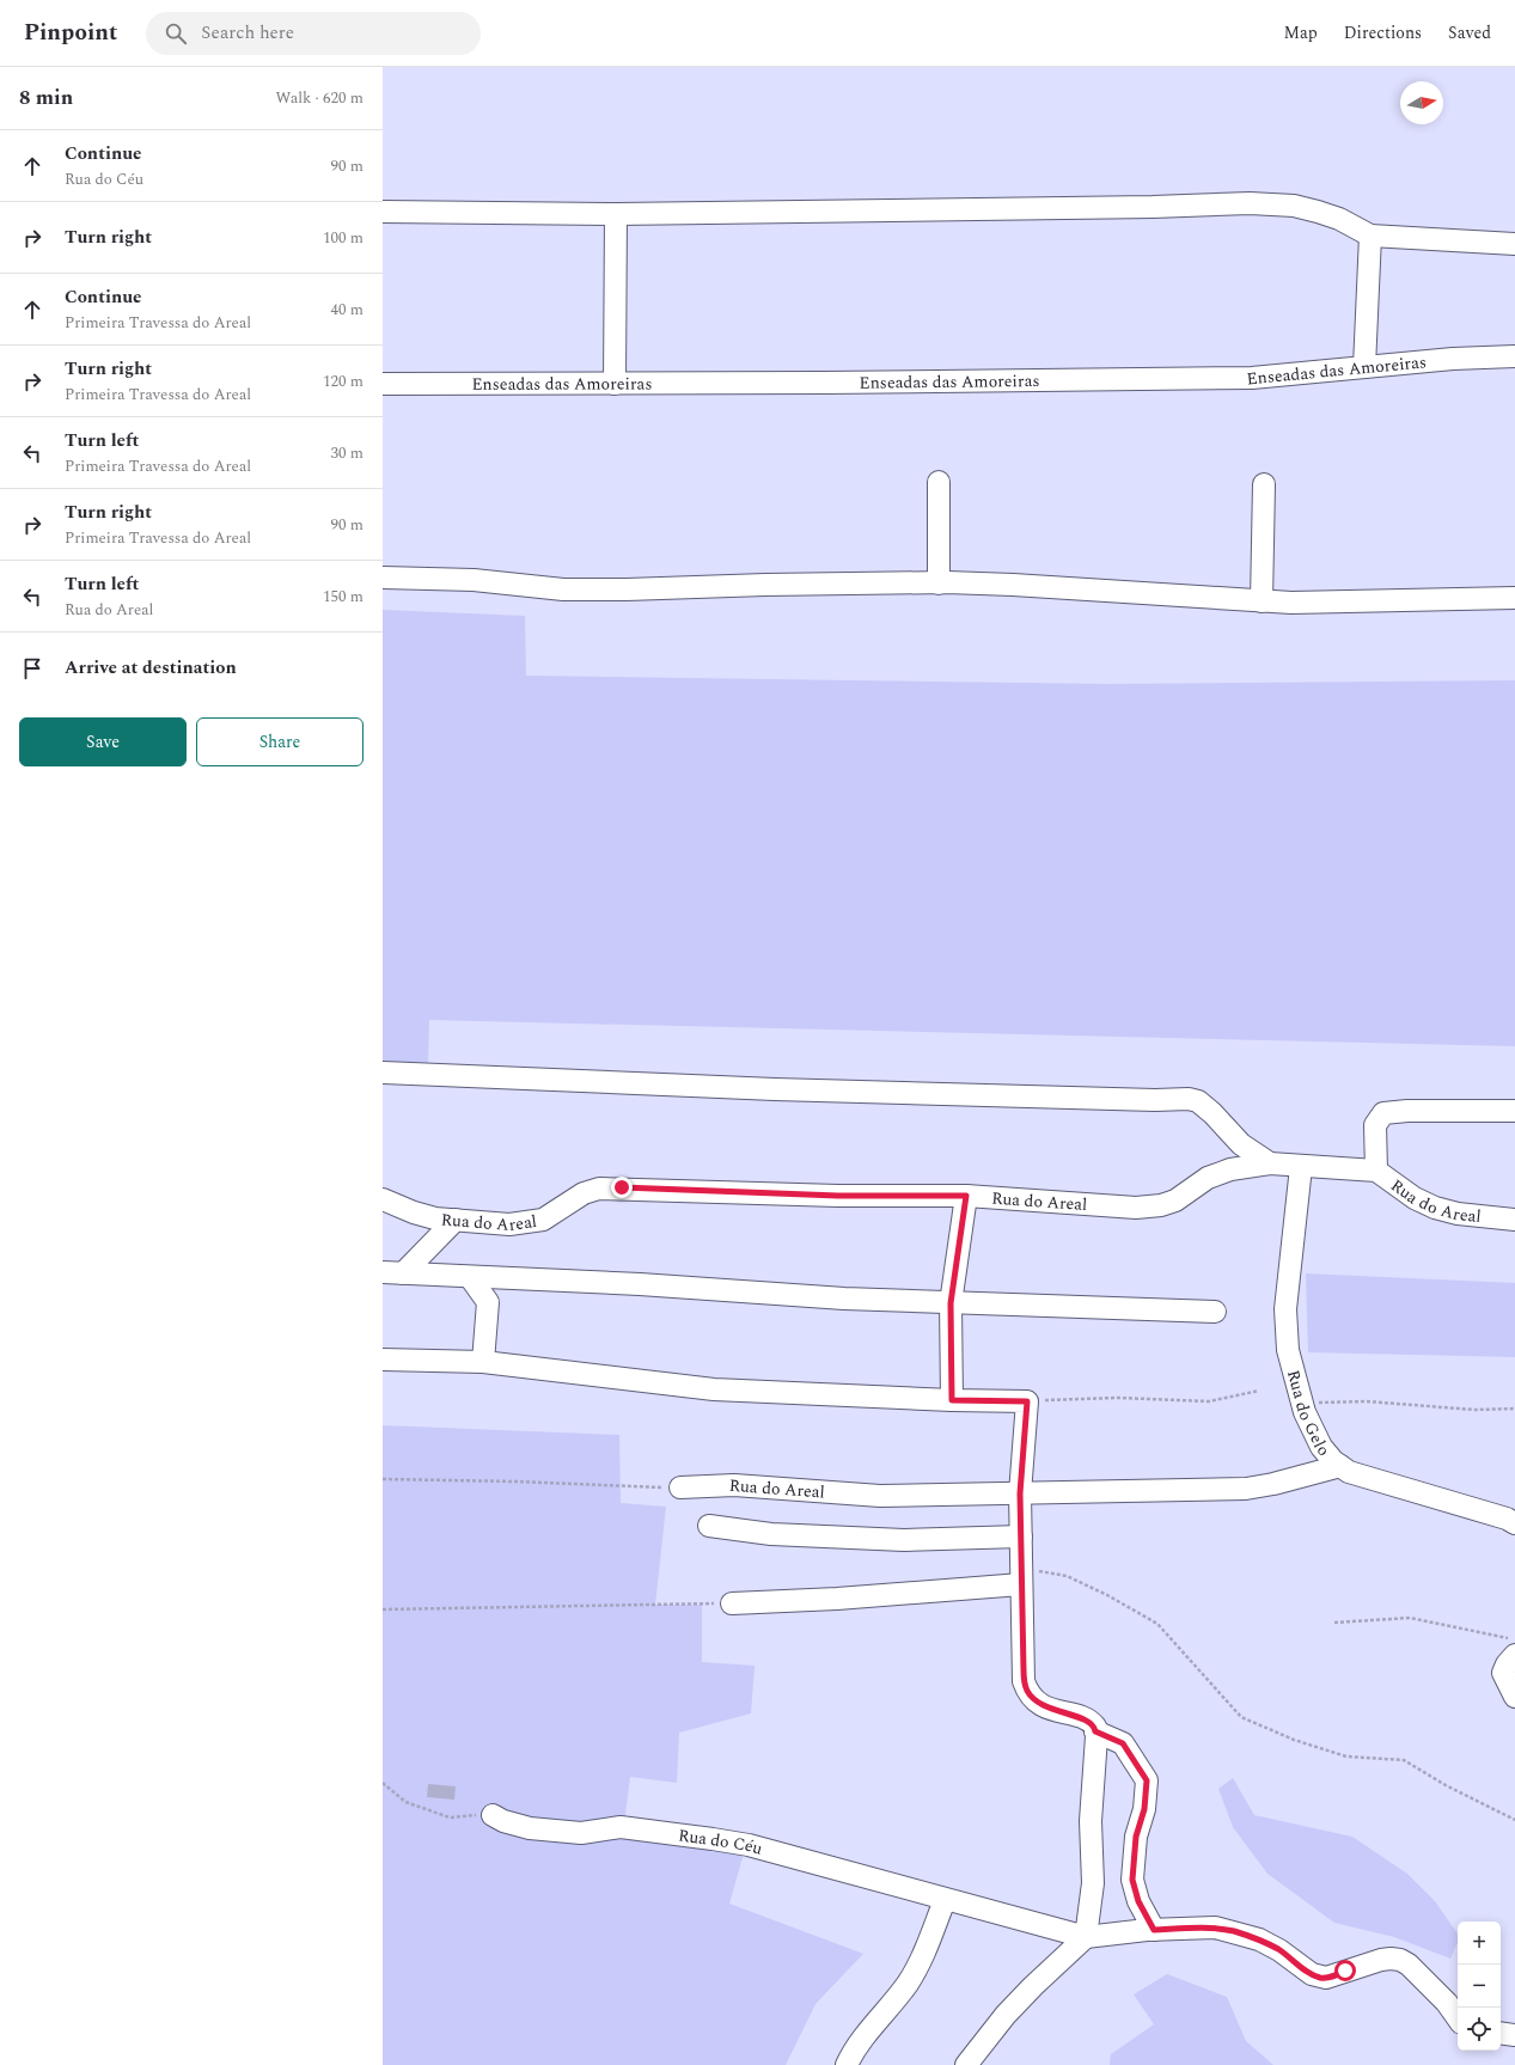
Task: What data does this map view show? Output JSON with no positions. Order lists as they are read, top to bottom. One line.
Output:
{"streets":{"street":["Enseadas das Amoreiras","Rua do Areal","Rua do Gelo","Rua do Céu"]},"crossings":[["Rua do Areal","Rua do Gelo"]],"north":"right","page":{"header":"Pinpoint","search":"Search here","nav":["Map","Directions","Saved"],"heading":["8 min","Walk · 620 m"],"list":[["Continue","Rua do Céu","90 m"],["Turn right","100 m"],["Continue","Primeira Travessa do Areal","40 m"],["Turn right","Primeira Travessa do Areal","120 m"],["Turn left","Primeira Travessa do Areal","30 m"],["Turn right","Primeira Travessa do Areal","90 m"],["Turn left","Rua do Areal","150 m"],"Arrive at destination"],"buttons":["Save","Share"],"map_buttons":["+","−"]}}
